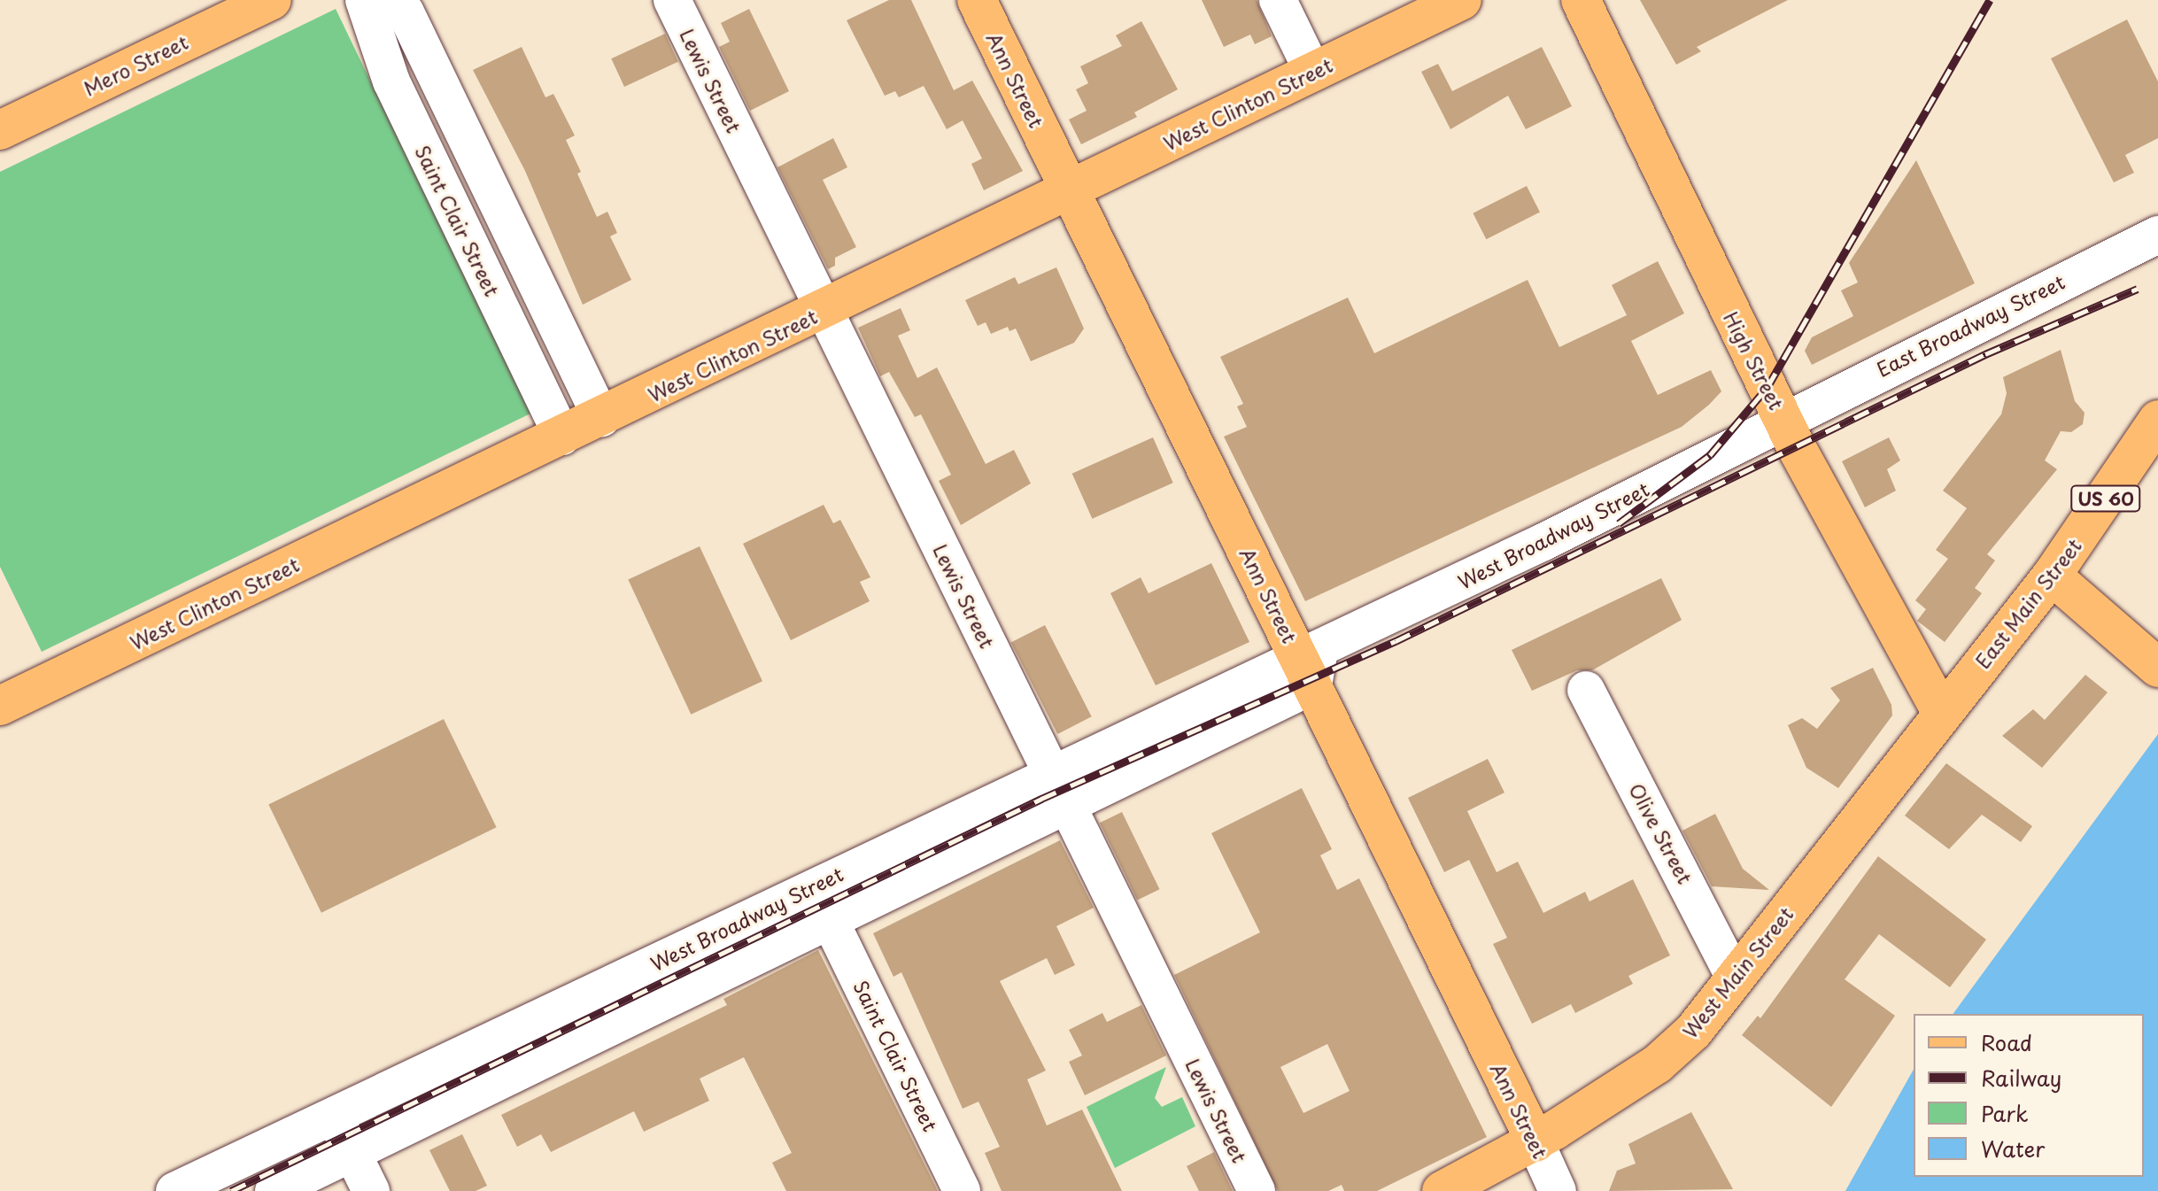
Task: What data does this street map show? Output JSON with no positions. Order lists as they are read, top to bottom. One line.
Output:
{"streets":{"main road":["Mero Street","Ann Street","West Clinton Street","High Street","US 60","East Main Street","West Main Street"],"street":["Lewis Street","Saint Clair Street","East Broadway Street","West Broadway Street","Olive Street"]},"crossings":[["Ann Street","West Clinton Street"],["Ann Street","West Broadway Street"],["Ann Street","West Main Street"],["Lewis Street","West Clinton Street"],["Lewis Street","West Broadway Street"],["West Clinton Street","Saint Clair Street"],["Saint Clair Street","West Broadway Street"],["East Broadway Street","High Street"],["East Broadway Street","West Broadway Street"],["High Street","West Broadway Street"],["High Street","East Main Street"],["High Street","West Main Street"],["East Main Street","West Main Street"],["Olive Street","West Main Street"]],"legend":["Road","Railway","Park","Water"]}
